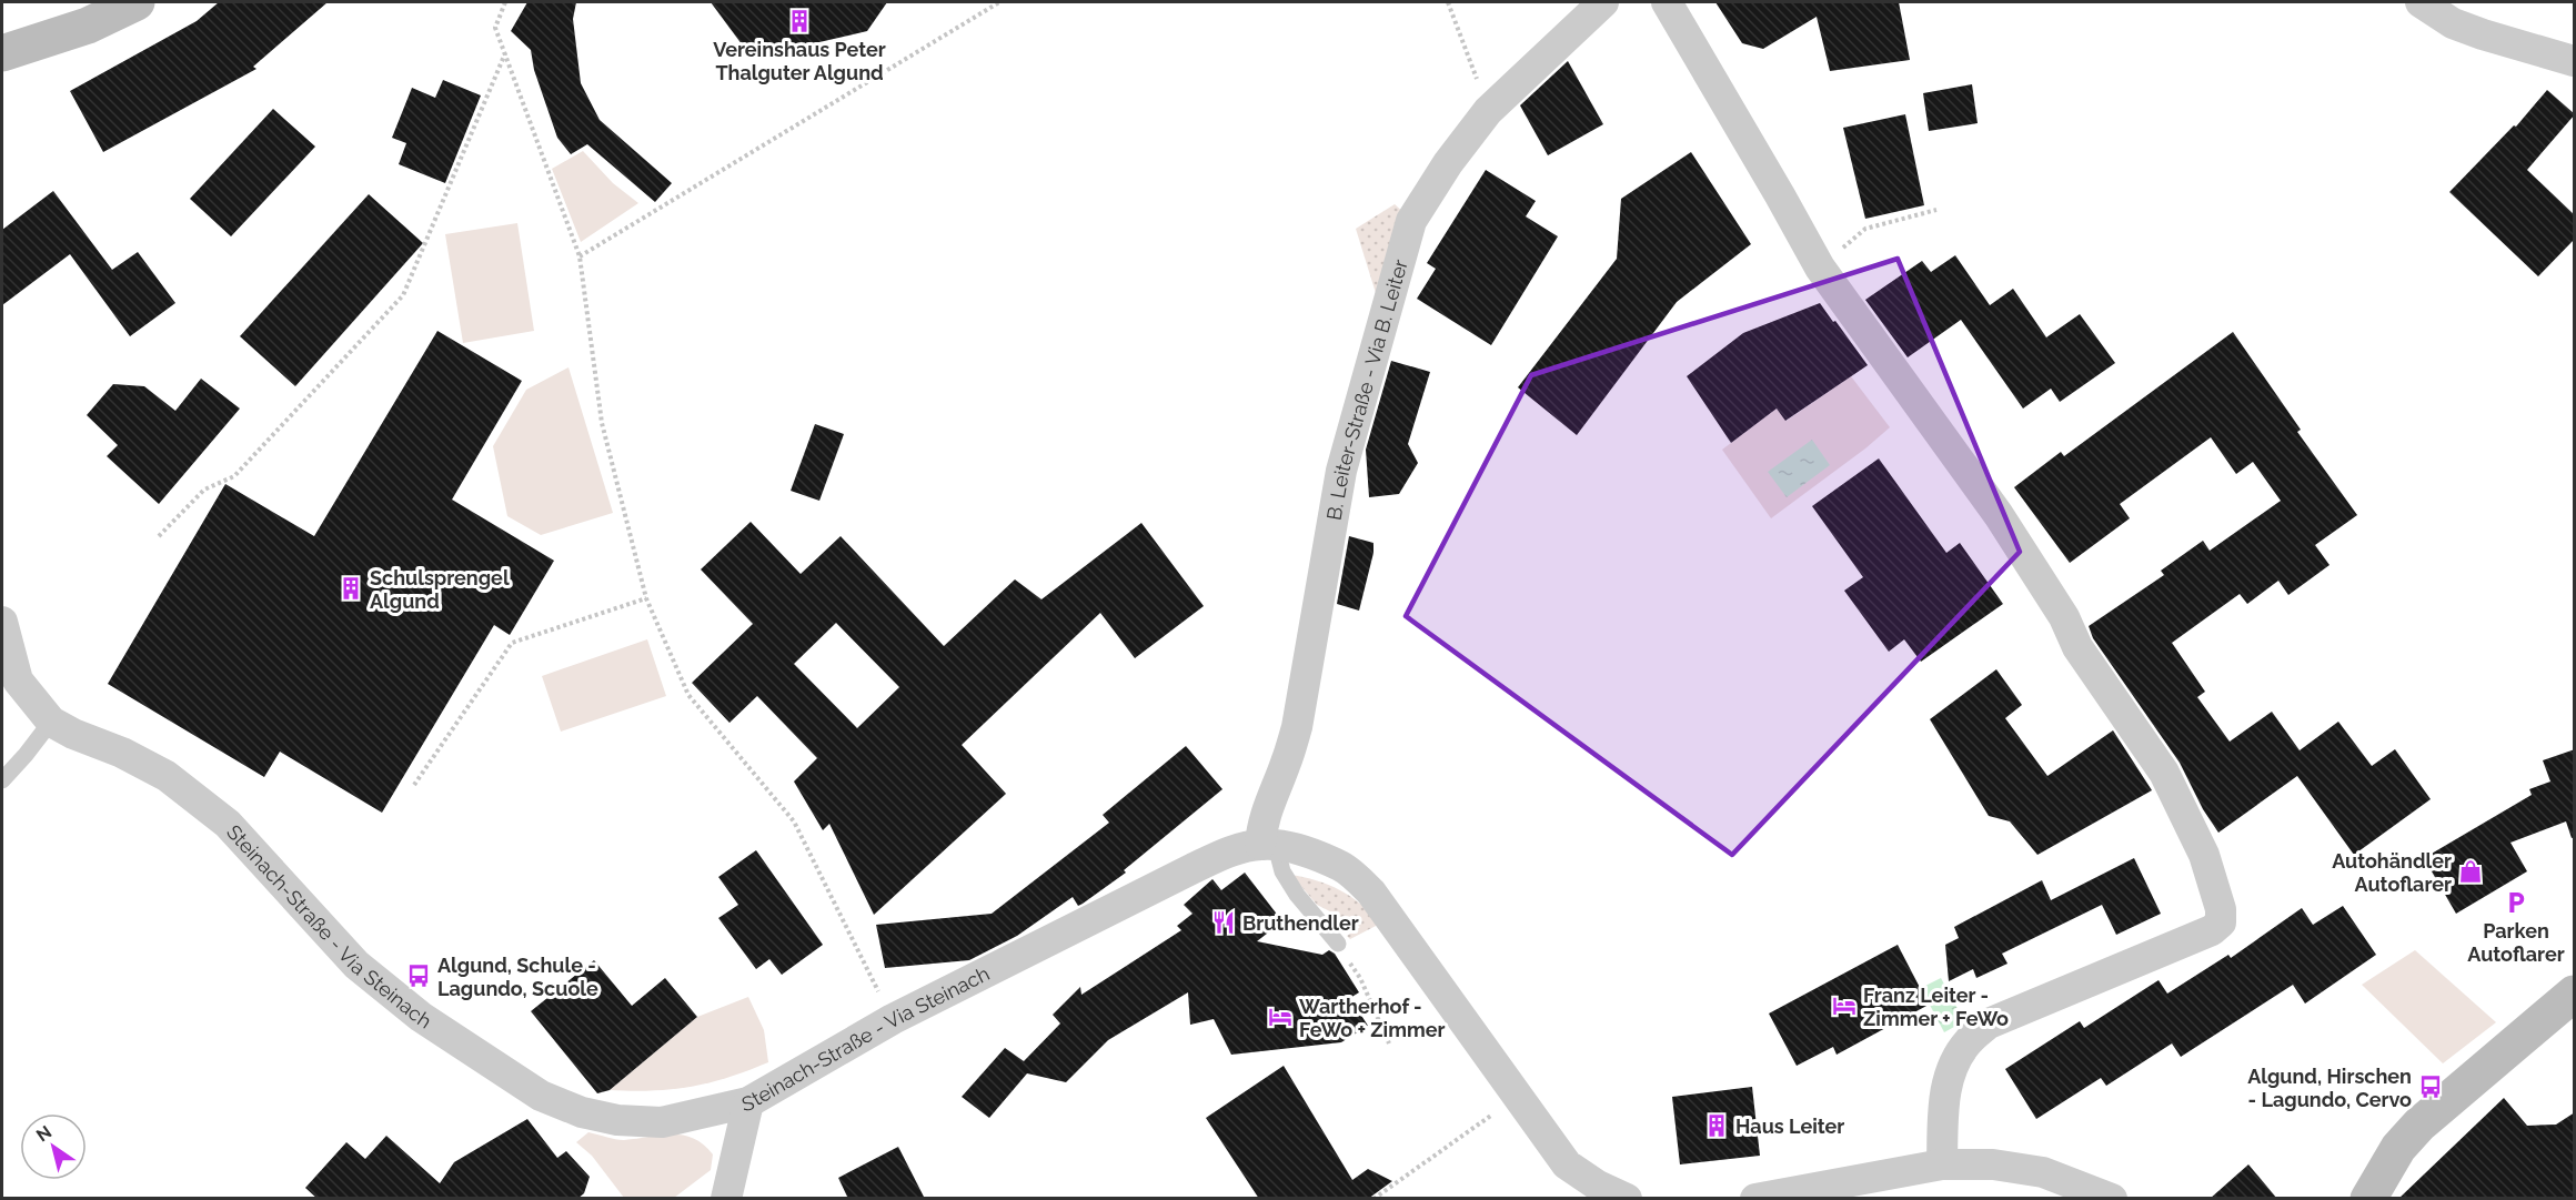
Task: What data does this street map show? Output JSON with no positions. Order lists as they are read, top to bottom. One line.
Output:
{"streets":{"street":["B. Leiter-Straße - Via B. Leiter","Steinach-Straße - Via Steinach"]},"crossings":[["B. Leiter-Straße - Via B. Leiter","Steinach-Straße - Via Steinach"]],"places":{"building":["Vereinshaus Peter Thalguter Algund","Schulsprengel Algund","Haus Leiter"],"shop":["Autohändler Autoflarer"],"parking":["Parken Autoflarer"],"restaurant":["Bruthendler"],"bus stop":["Algund, Schule - Lagundo, Scuole","Algund, Hirschen - Lagundo, Cervo"],"hotel":["Franz Leiter - Zimmer + FeWo","Wartherhof - FeWo + Zimmer"]},"north":"top left"}
